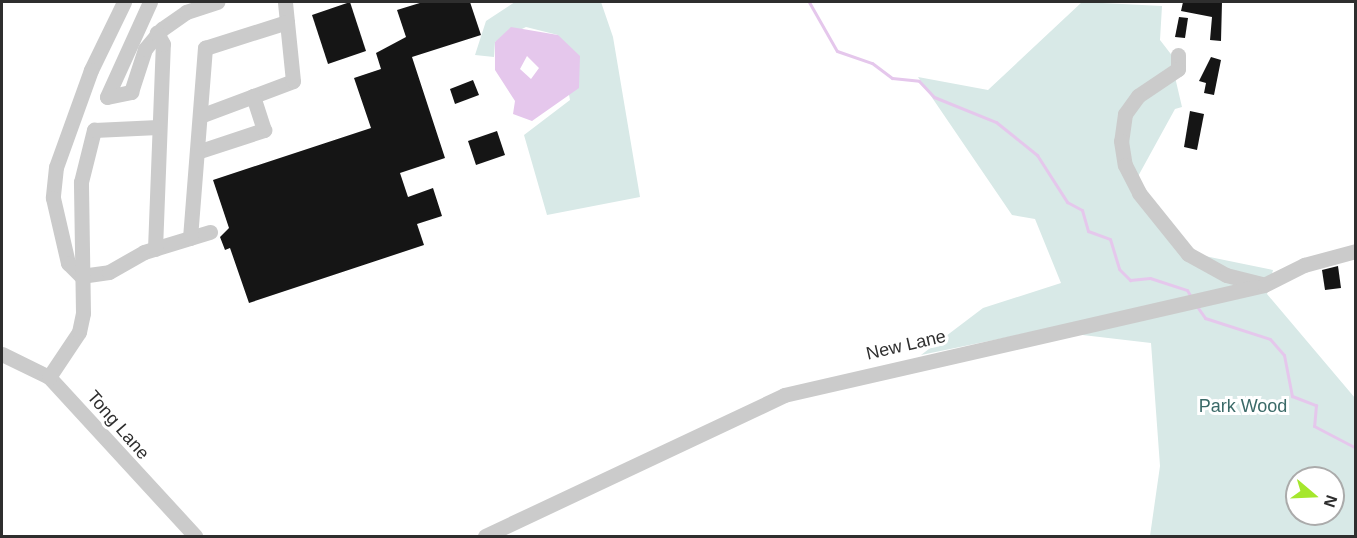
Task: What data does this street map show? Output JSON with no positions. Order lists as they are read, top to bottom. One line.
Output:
{"streets":{"street":["New Lane","Tong Lane"]},"parks":["Park Wood"],"north":"right"}
